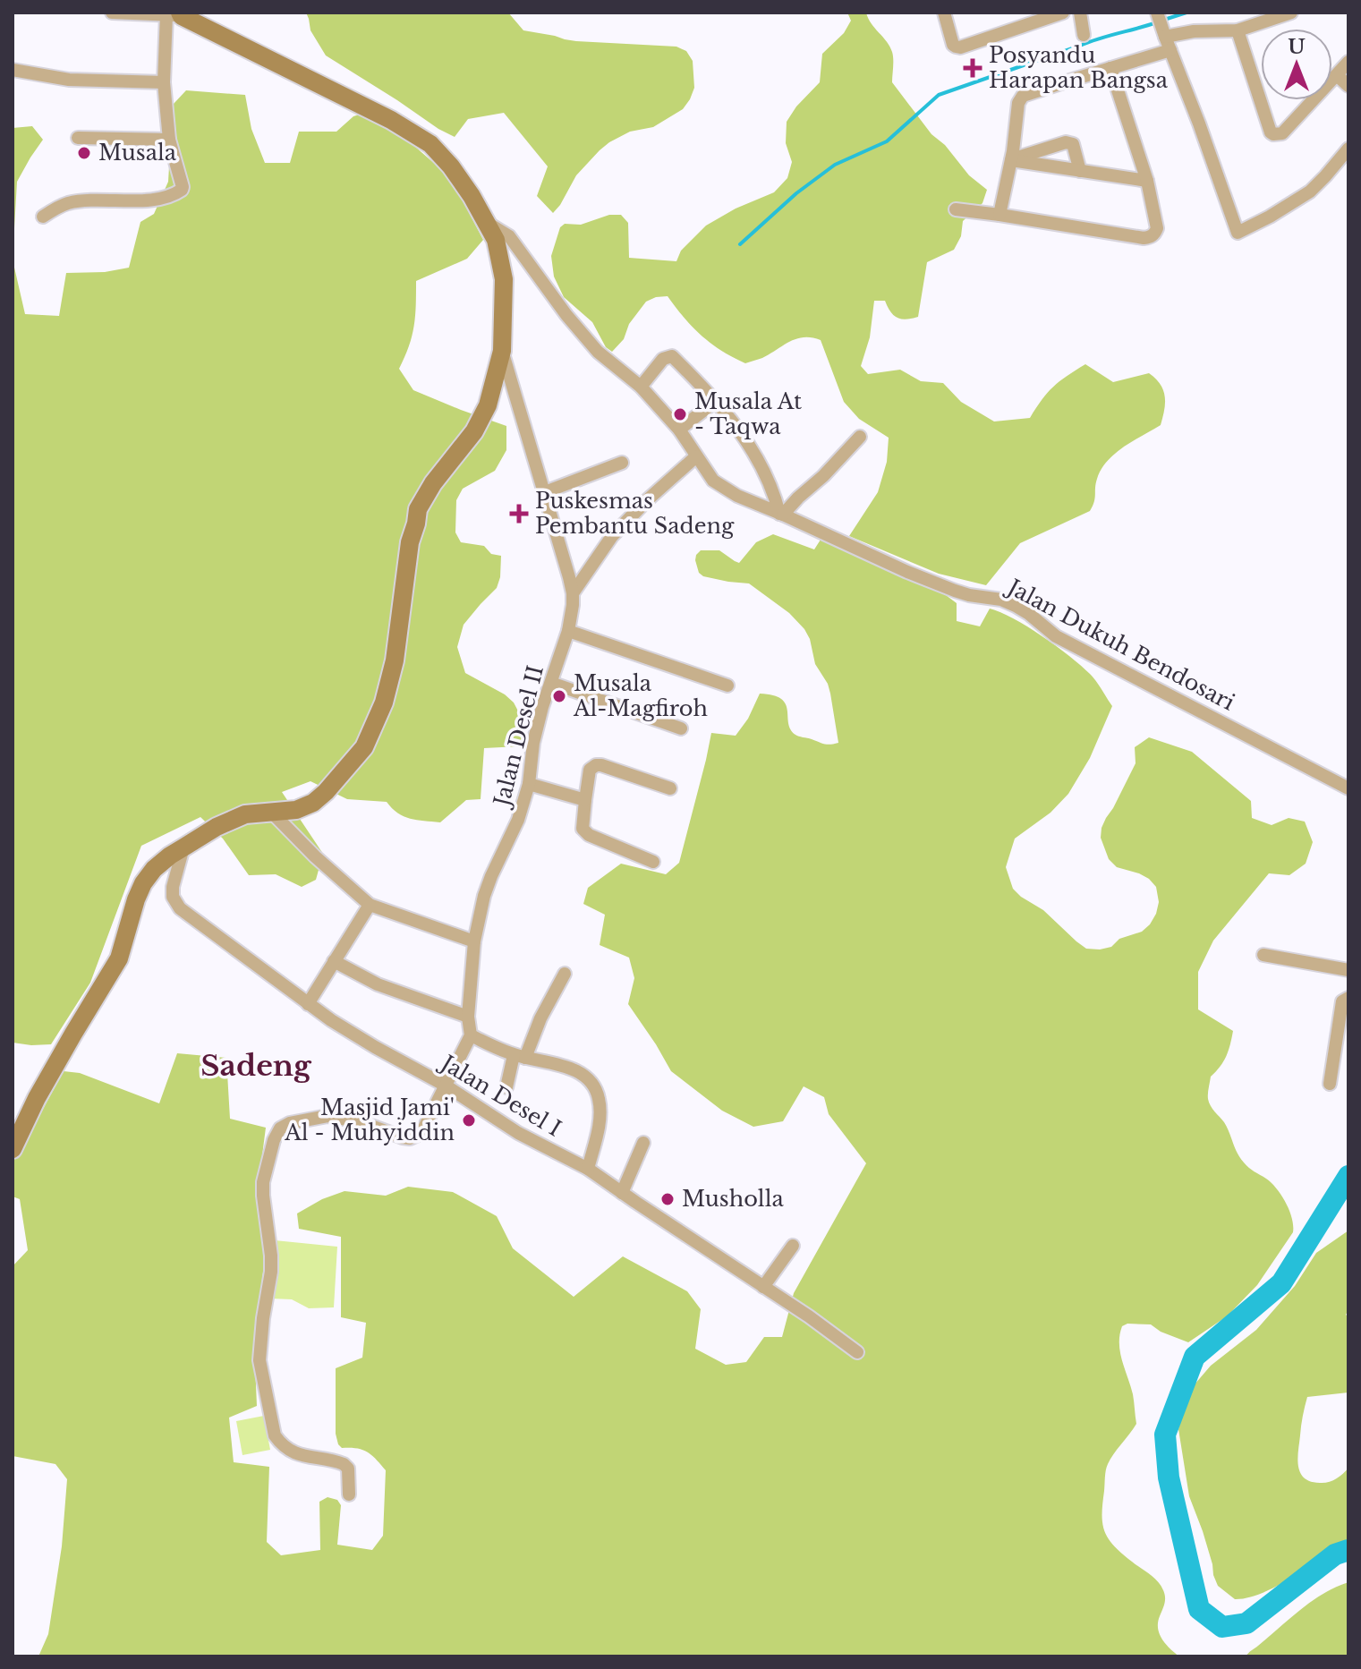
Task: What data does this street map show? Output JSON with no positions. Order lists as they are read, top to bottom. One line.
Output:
{"streets":{"street":["Jalan Dukuh Bendosari","Jalan Desel II","Jalan Desel I"]},"districts":["Sadeng"],"places":{"health":["Posyandu Harapan Bangsa","Puskesmas Pembantu Sadeng"],"other":["Musala","Musala At - Taqwa","Musala Al-Magfiroh","Masjid Jami' Al - Muhyiddin","Musholla"]},"north":"top"}
